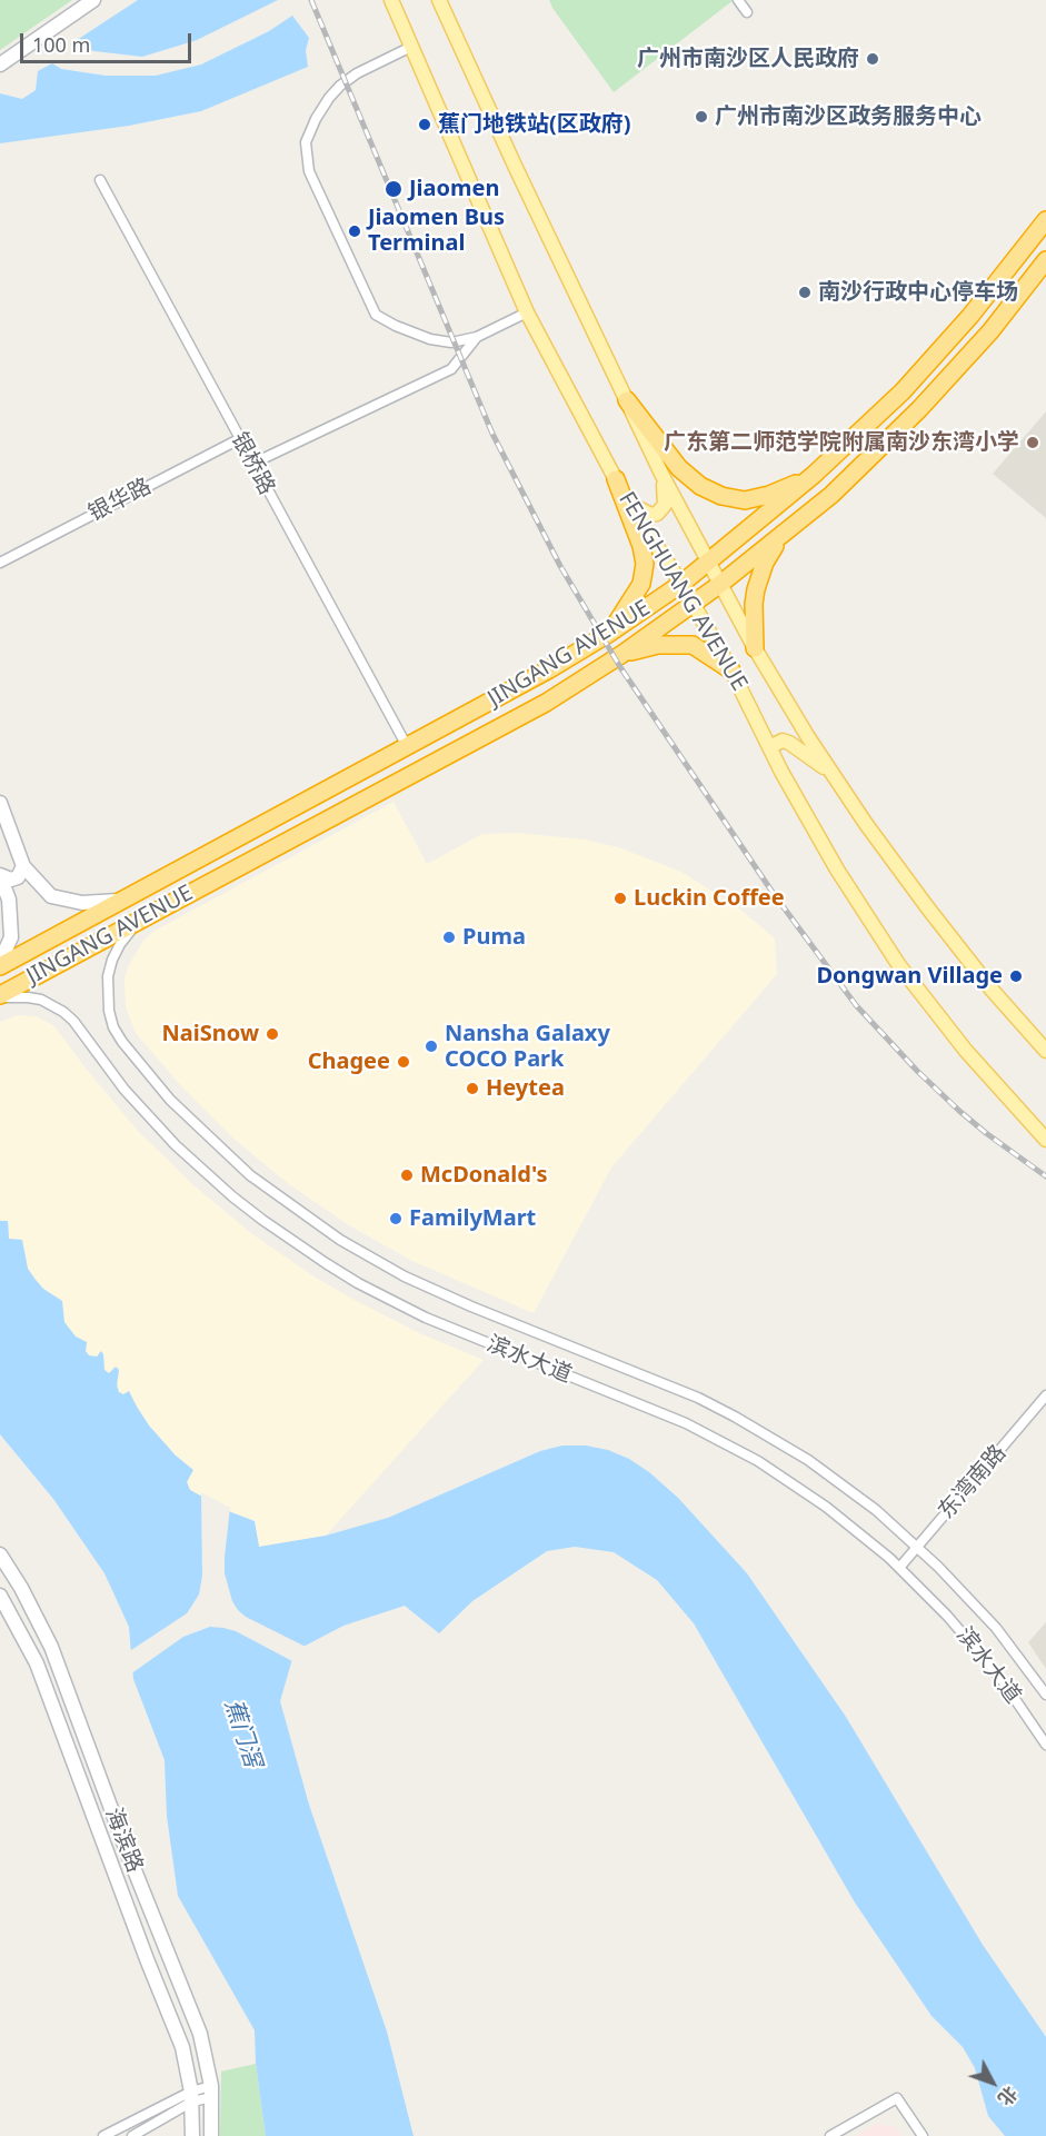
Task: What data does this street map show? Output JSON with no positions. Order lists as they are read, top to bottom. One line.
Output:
{"streets":{"highway":["JINGANG AVENUE"],"main road":["FENGHUANG AVENUE"],"street":["银桥路","银华路","滨水大道","东湾南路","海滨路"]},"crossings":[["银桥路","银华路"],["银桥路","JINGANG AVENUE"],["FENGHUANG AVENUE","JINGANG AVENUE"],["JINGANG AVENUE","滨水大道"],["滨水大道","东湾南路"]],"water":["蕉门滘"],"places":["广州市南沙区人民政府","广州市南沙区政务服务中心","蕉门地铁站(区政府)","Jiaomen","Jiaomen Bus Terminal","南沙行政中心停车场","广东第二师范学院附属南沙东湾小学","Luckin Coffee","Puma","Dongwan Village","NaiSnow","Nansha Galaxy COCO Park","Chagee","Heytea","McDonald's","FamilyMart"],"scale_bar":"100 m","north":"bottom right"}
